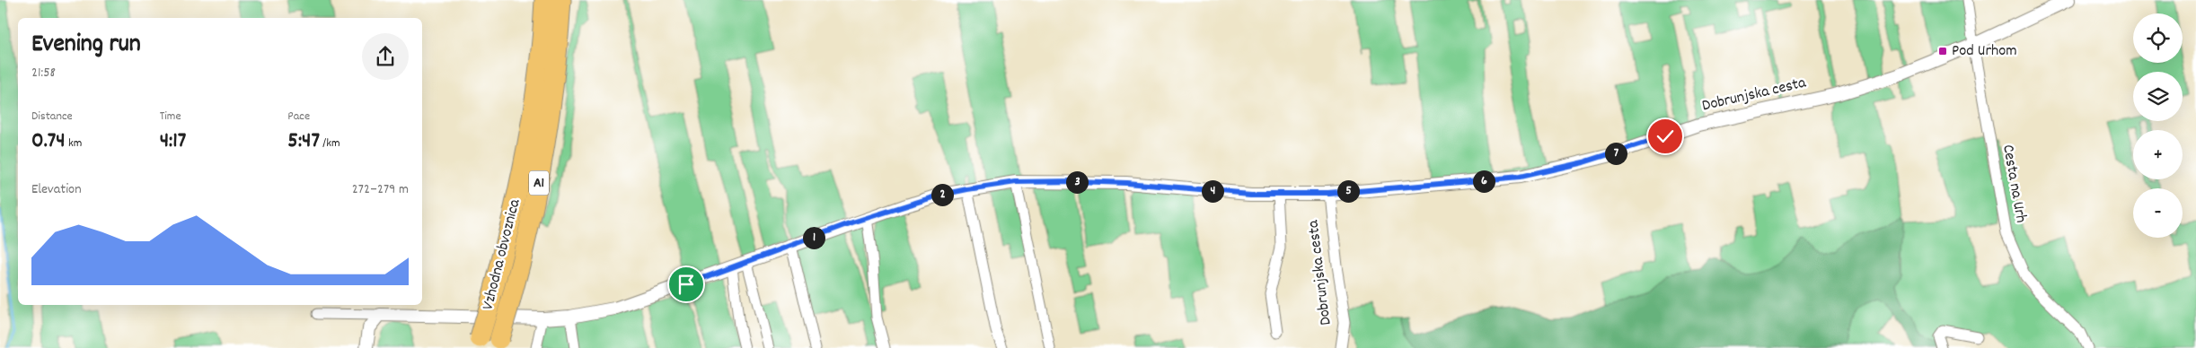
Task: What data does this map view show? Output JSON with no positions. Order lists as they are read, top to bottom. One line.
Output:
{"streets":{"highway":["A1","Vzhodna obvoznica"],"street":["Dobrunjska cesta","Cesta na Urh"]},"crossings":[["Dobrunjska cesta","Cesta na Urh"]],"places":{"transit":["Pod Urhom"]},"page":{"map_buttons":["+","−"],"heading":["Evening run","21:58"],"stats":[["Distance","0.74 km"],["Time","4:17"],["Pace","5:47 /km"]],"pins":["7","6","3","4","5","2","1"],"chart":["Elevation","272–279 m"]}}
